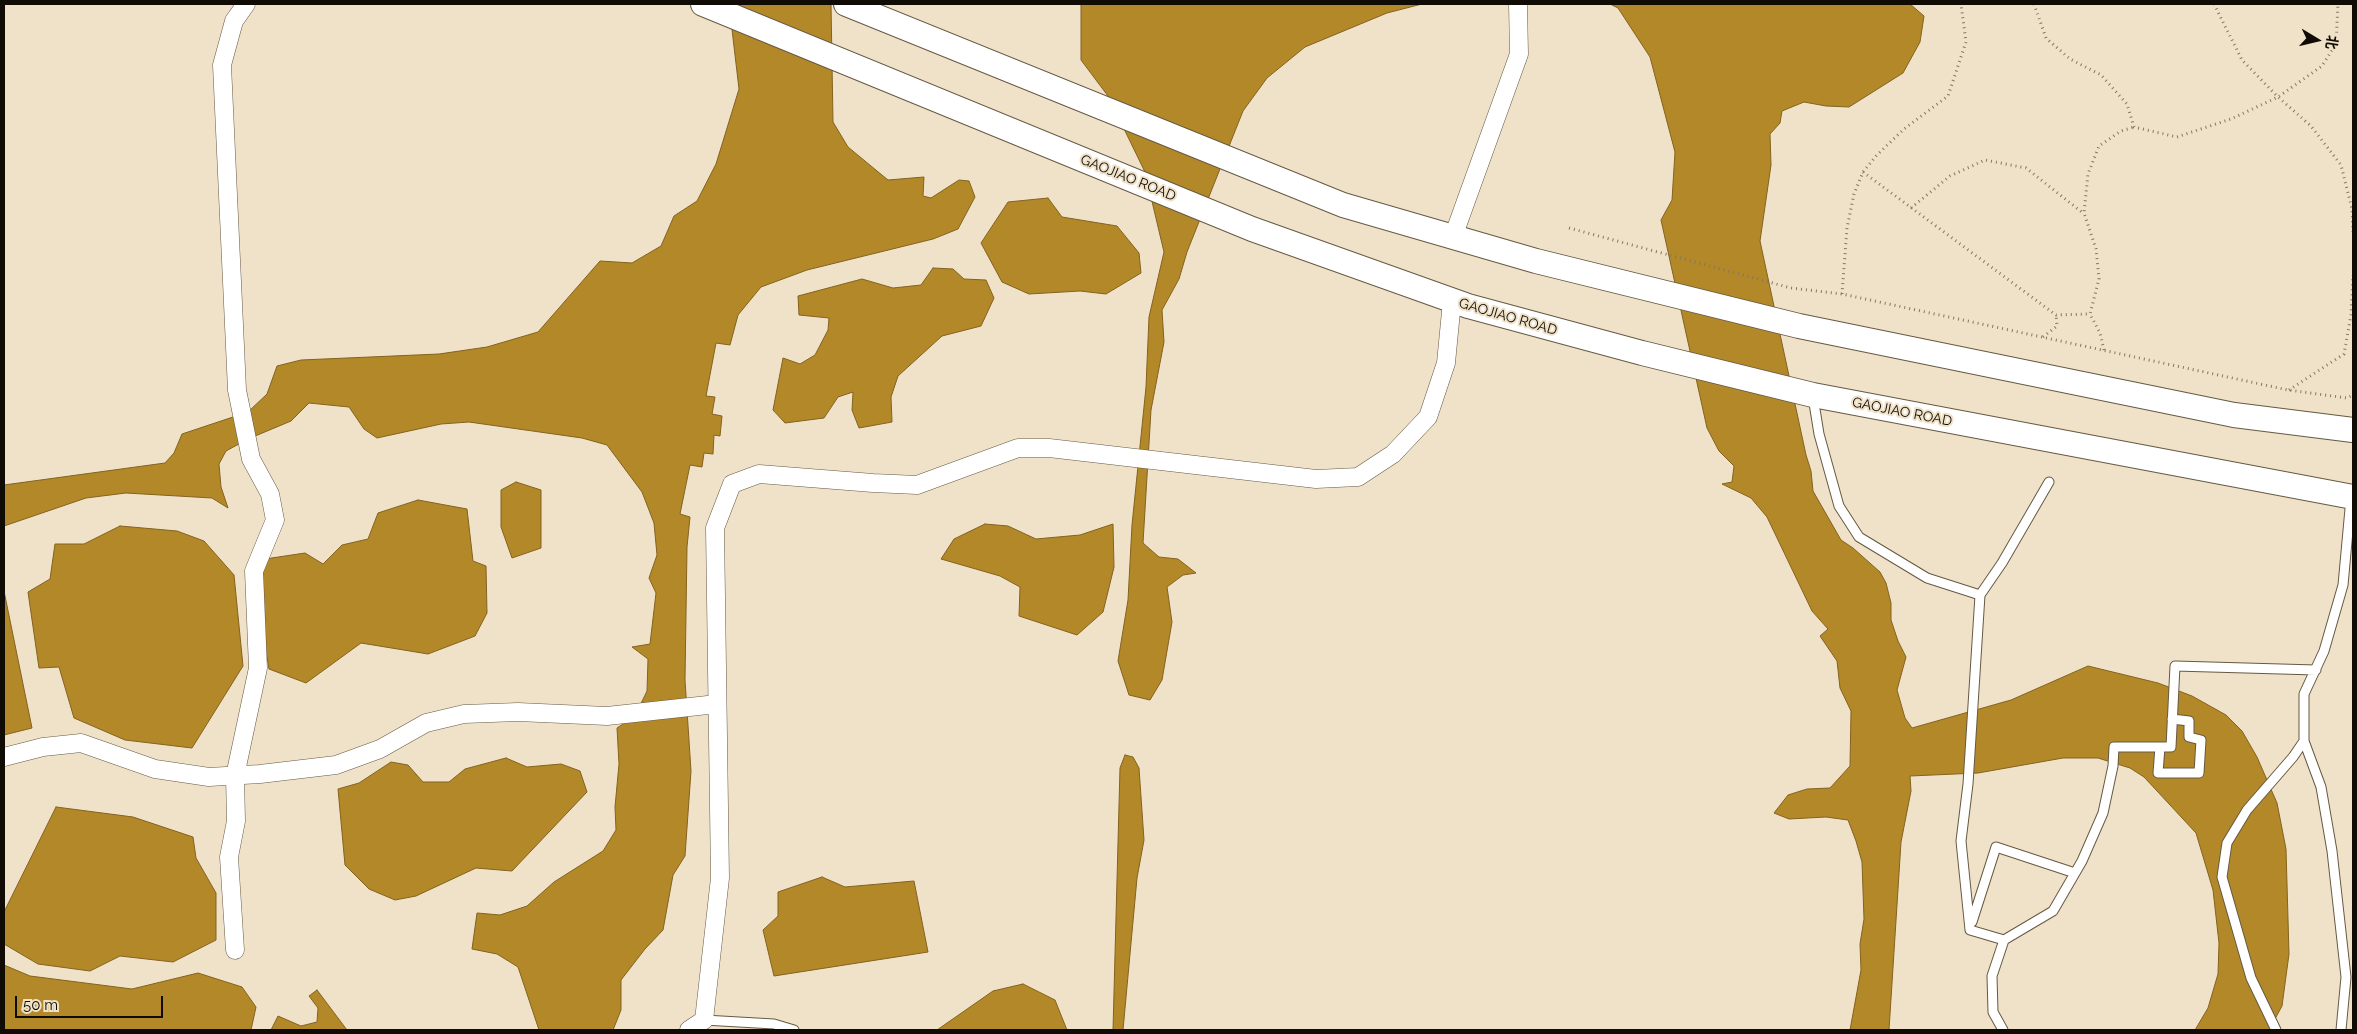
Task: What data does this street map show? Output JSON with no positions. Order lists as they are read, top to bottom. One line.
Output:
{"streets":{"main road":["GAOJIAO ROAD"]},"scale_bar":"50 m","north":"right"}
